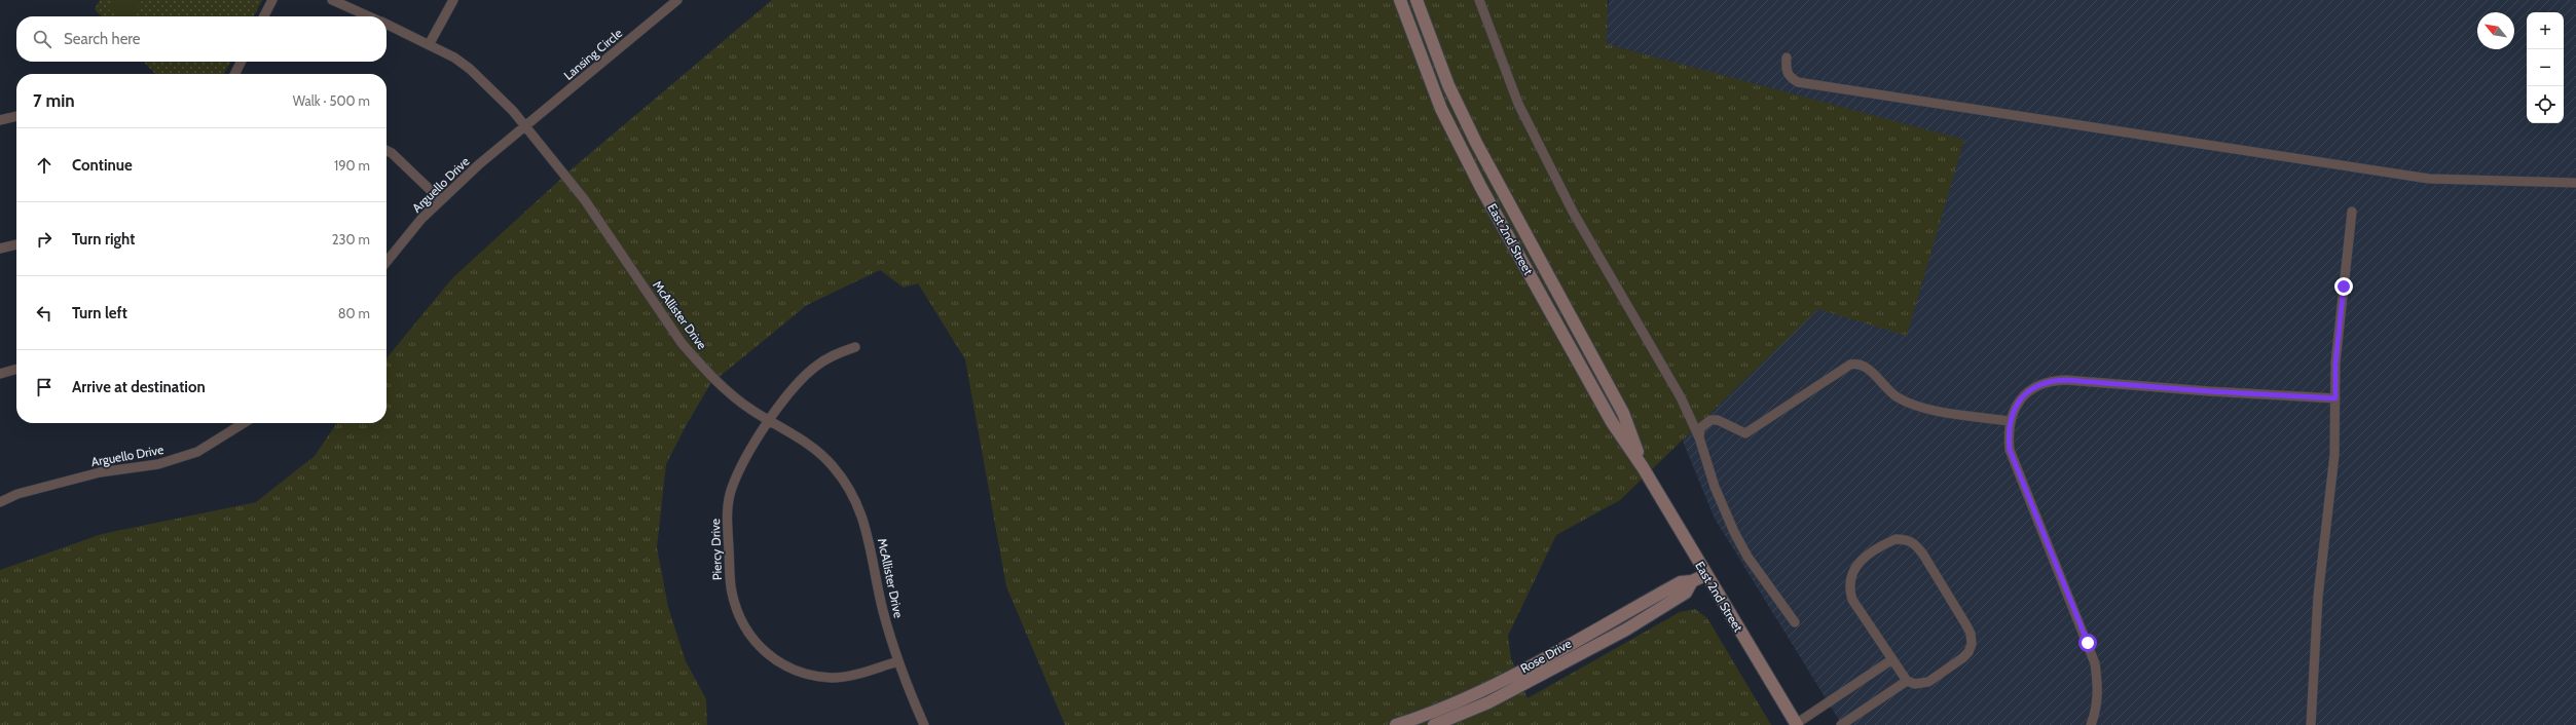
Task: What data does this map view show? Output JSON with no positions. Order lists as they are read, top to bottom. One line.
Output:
{"streets":{"main road":["East 2nd Street","Rose Drive"],"street":["Lansing Circle","Arguello Drive","McAllister Drive","Piercy Drive"]},"crossings":[["Lansing Circle","Arguello Drive"],["Lansing Circle","McAllister Drive"],["Arguello Drive","McAllister Drive"],["East 2nd Street","Rose Drive"],["McAllister Drive","Piercy Drive"]],"north":"top left","page":{"map_buttons":["+","−"],"search":"Search here","heading":["7 min","Walk · 500 m"],"list":[["Continue","190 m"],["Turn right","230 m"],["Turn left","80 m"],"Arrive at destination"]}}
